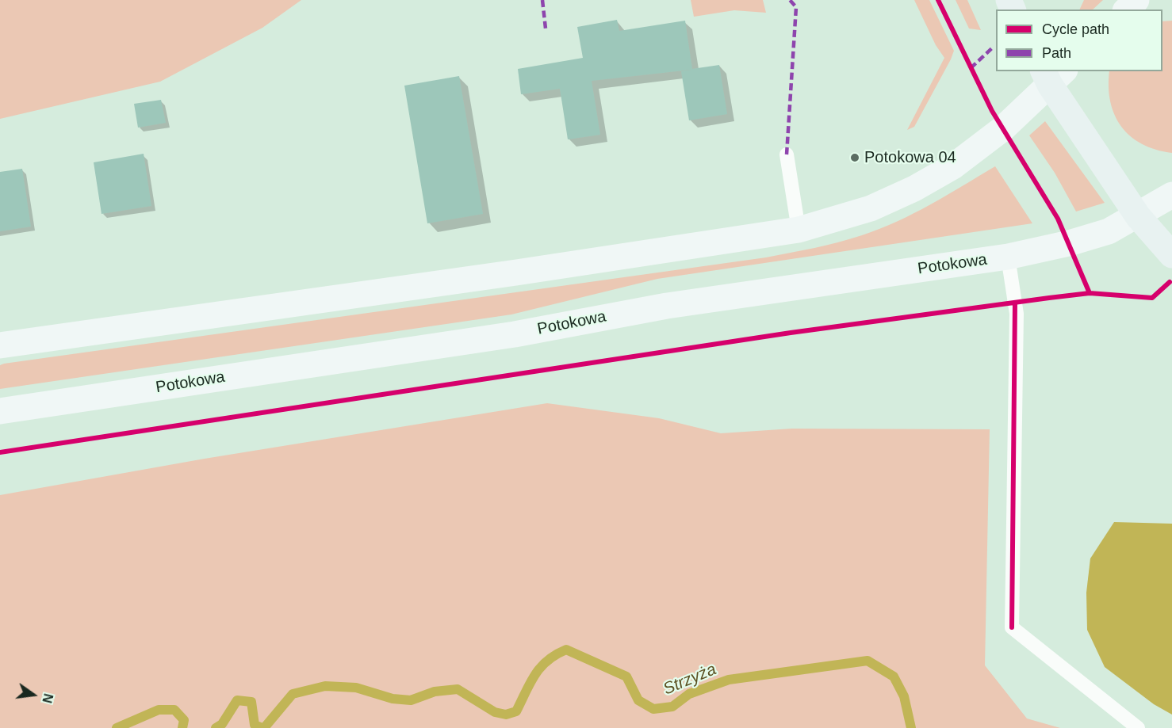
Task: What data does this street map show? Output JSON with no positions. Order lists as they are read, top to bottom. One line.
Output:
{"streets":{"main road":["Potokowa"]},"water":["Strzyża"],"places":["Potokowa 04"],"legend":["Cycle path","Path"],"north":"right"}
